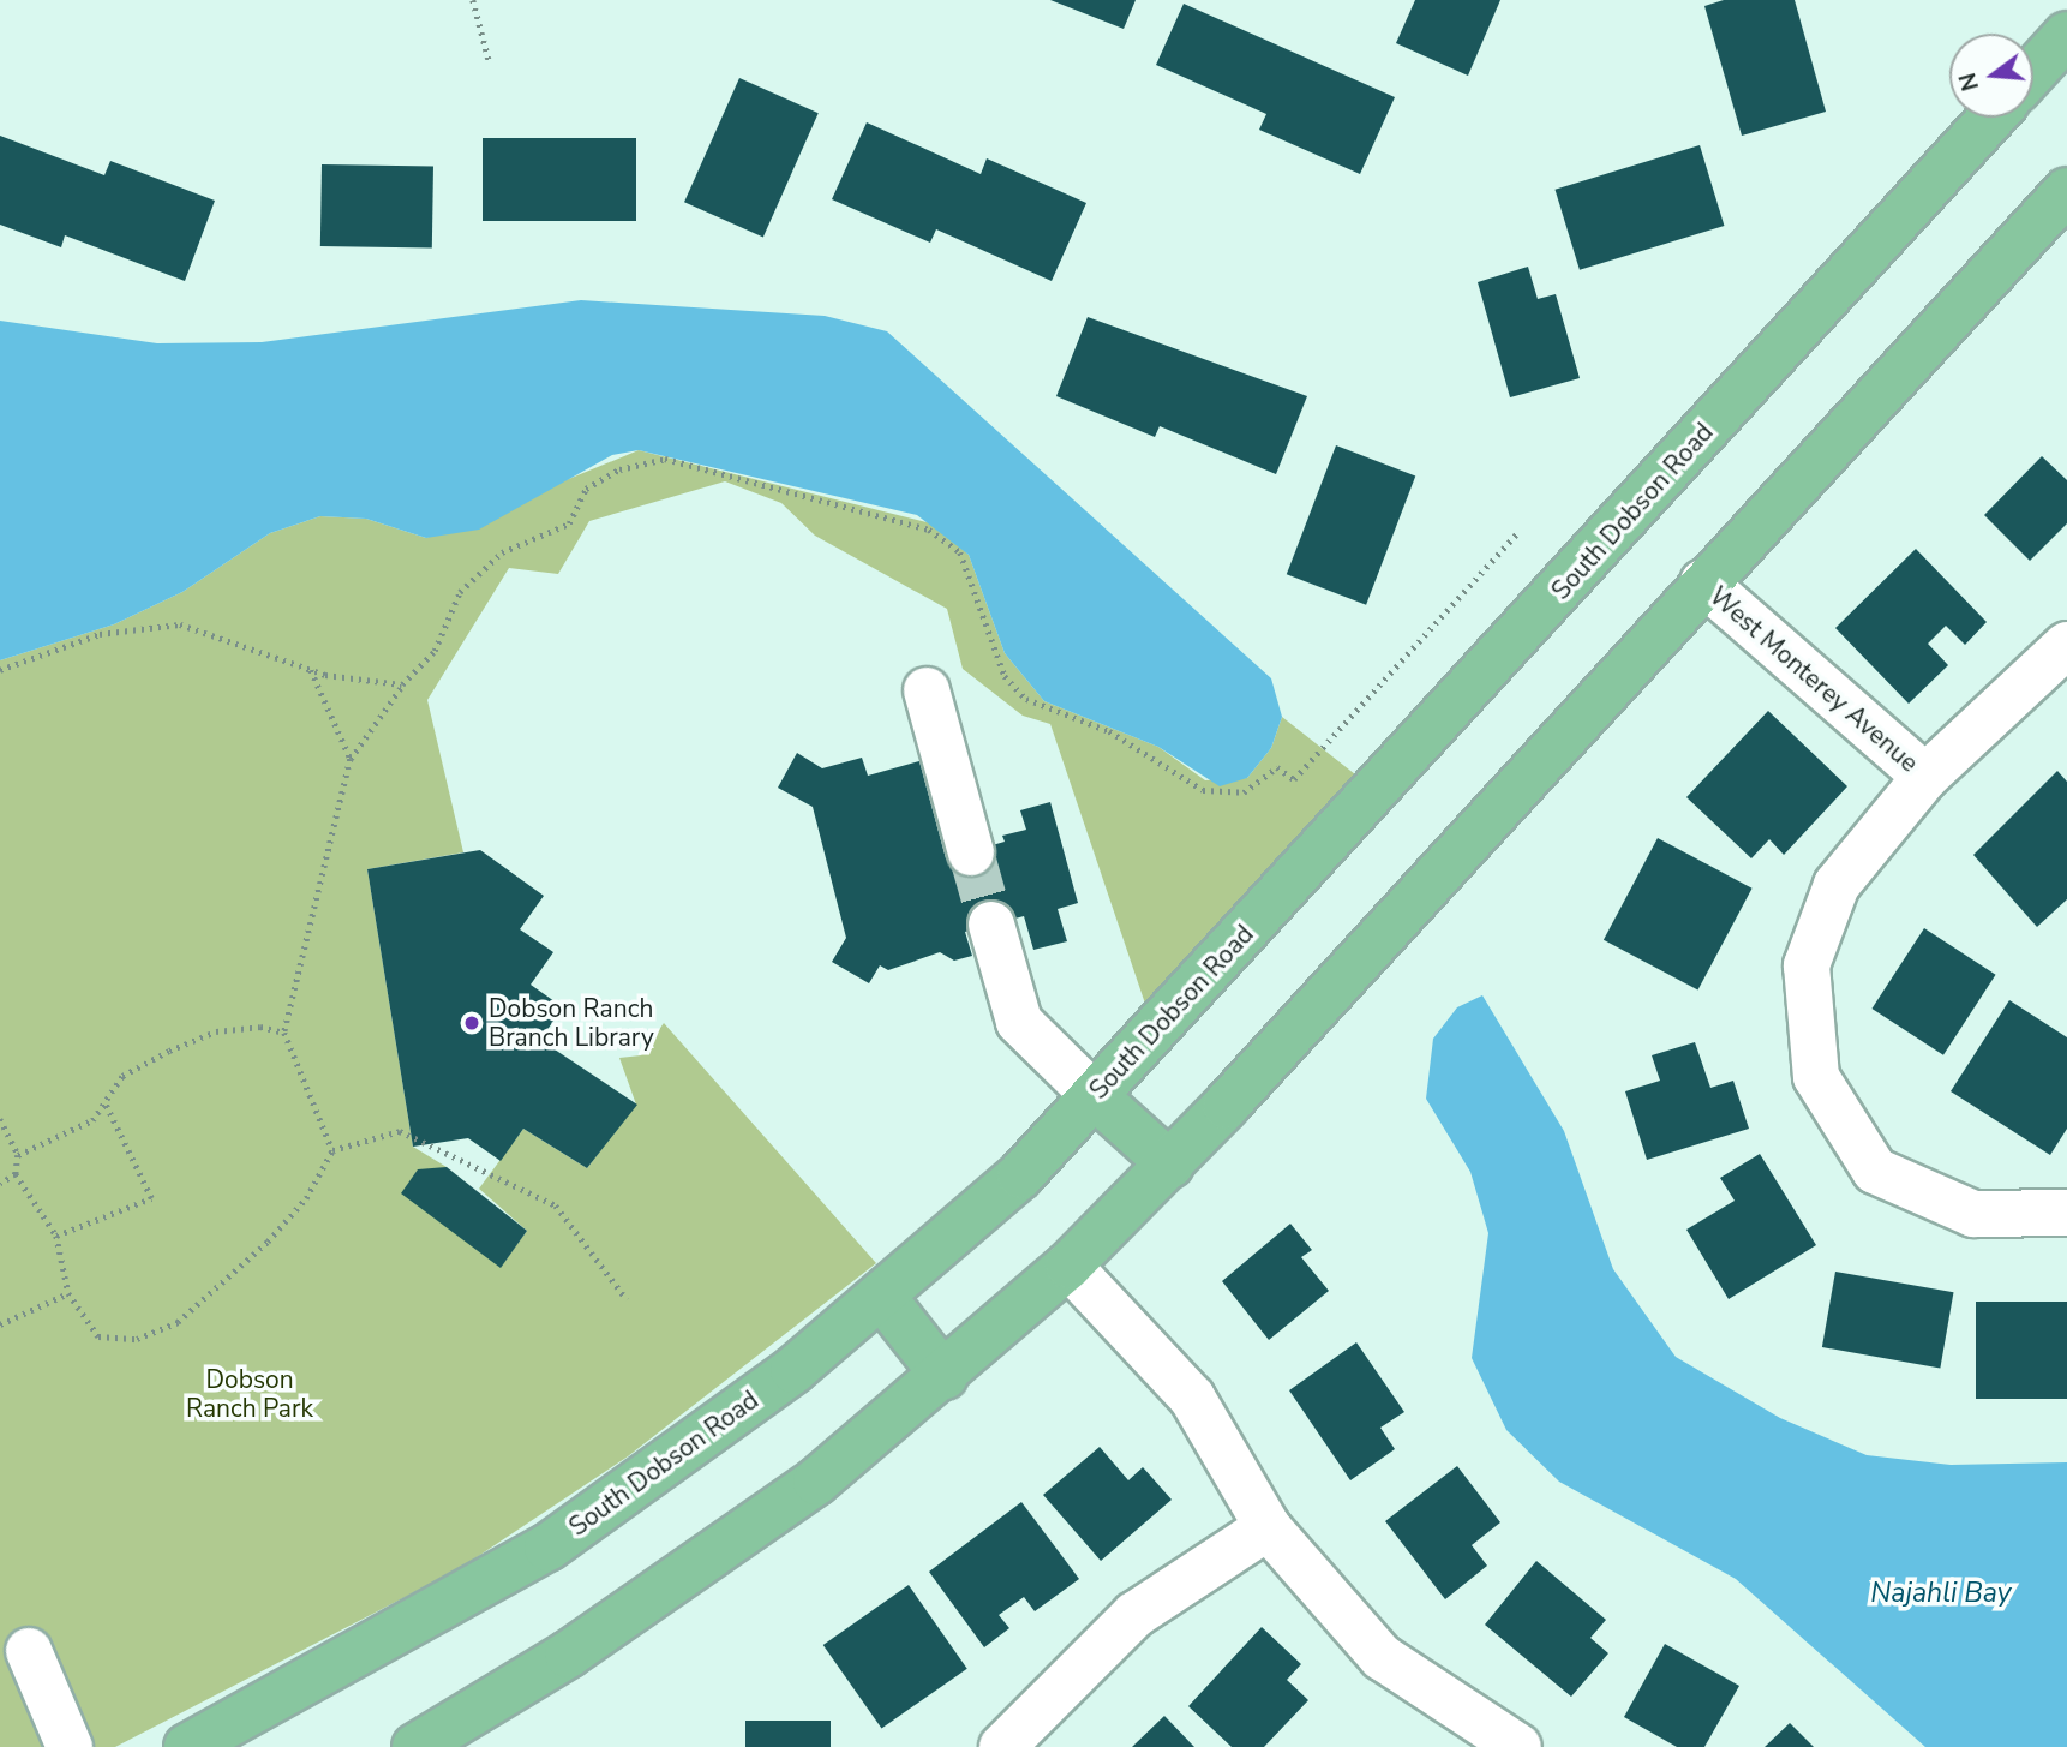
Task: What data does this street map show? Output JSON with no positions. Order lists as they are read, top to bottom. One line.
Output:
{"streets":{"main road":["South Dobson Road"],"street":["West Monterey Avenue"]},"water":["Najahli Bay"],"parks":["Dobson Ranch Park"],"places":["Dobson Ranch Branch Library"],"north":"left"}
